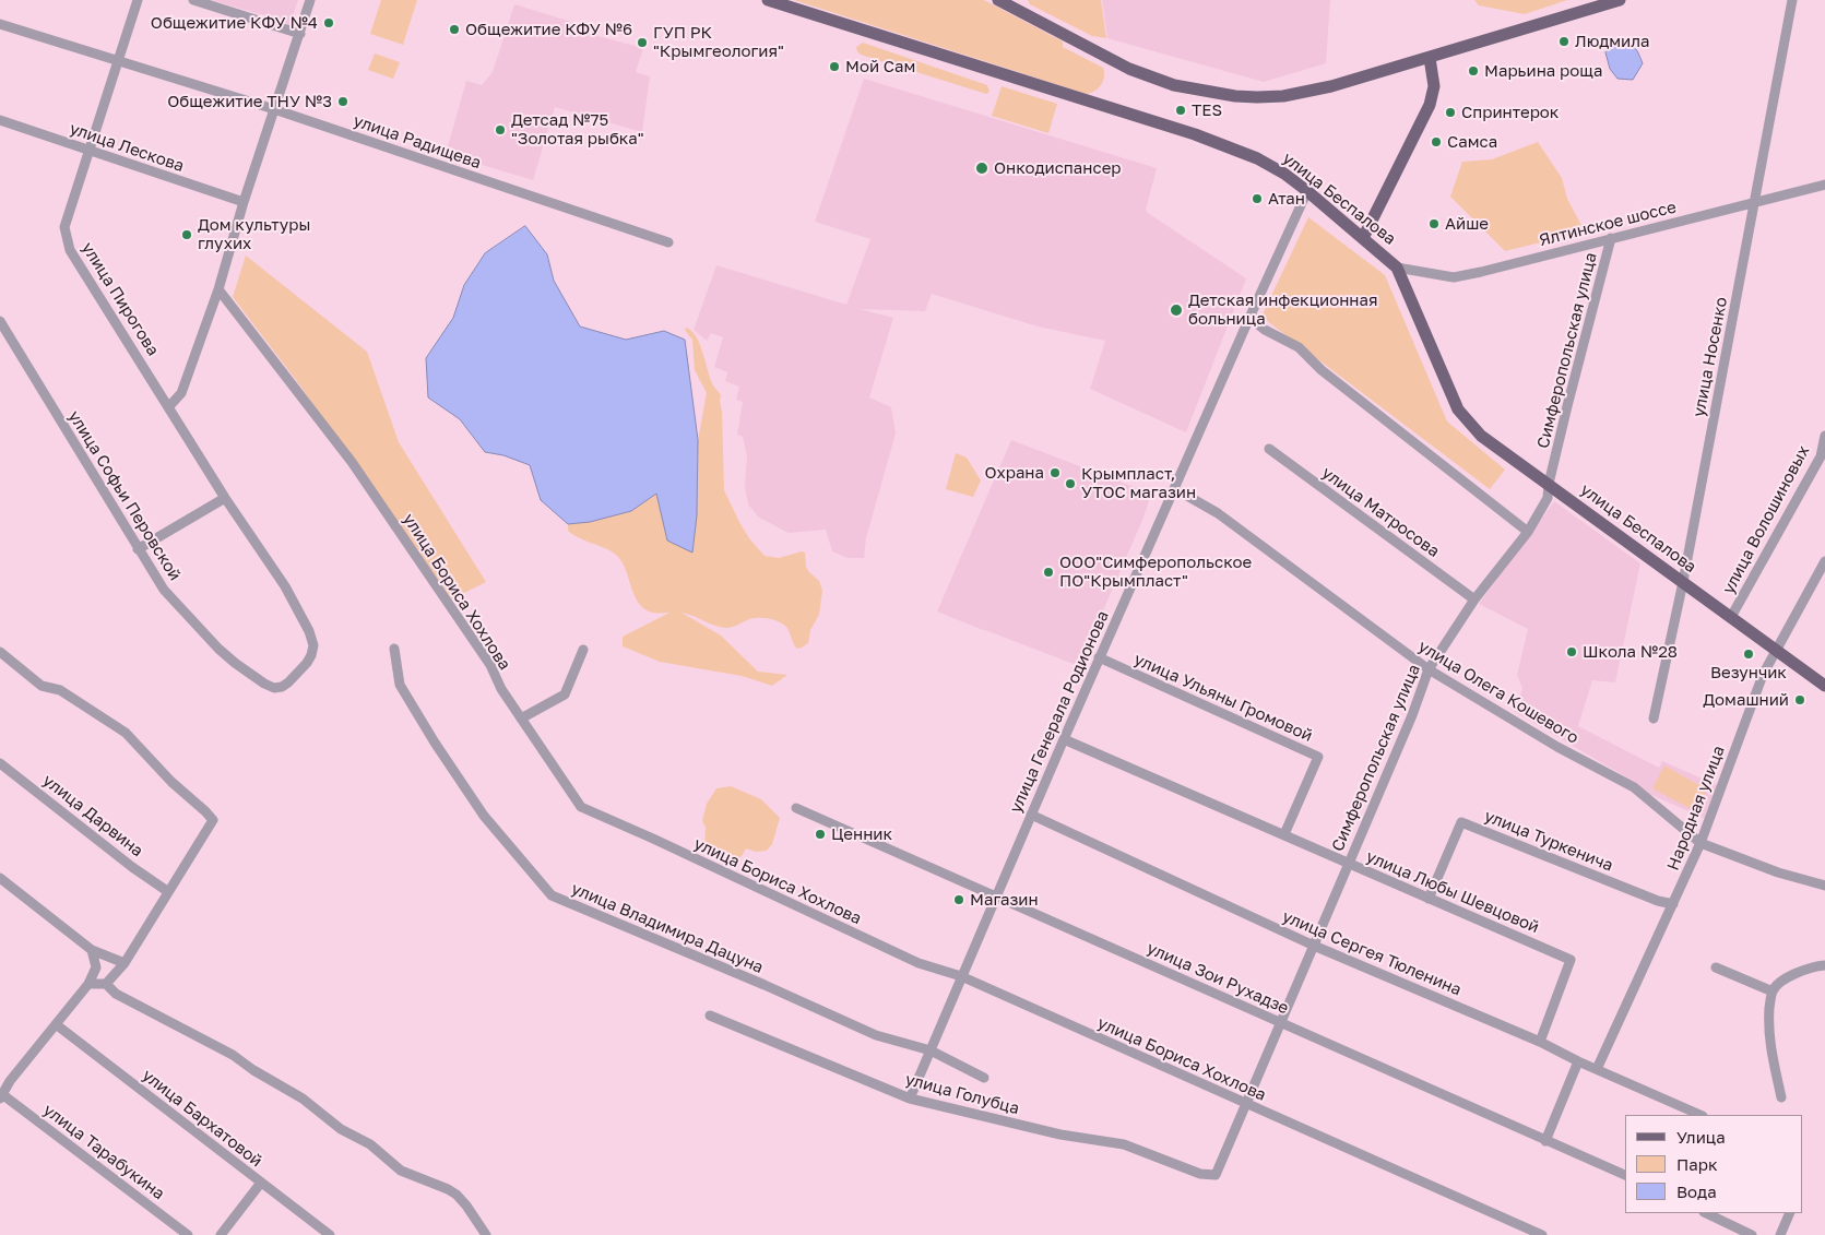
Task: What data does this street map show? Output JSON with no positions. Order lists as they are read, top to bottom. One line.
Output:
{"streets":{"main road":["улица Беспалова"],"street":["улица Радищева","улица Лескова","Ялтинское шоссе","улица Пирогова","Симферопольская улица","улица Носенко","улица Софьи Перовской","улица Матросова","улица Волошиновых","улица Бориса Хохлова","улица Олега Кошевого","улица Ульяны Громовой","улица Генерала Родионова","Народная улица","улица Дарвина","улица Туркенича","улица Любы Шевцовой","улица Владимира Дацуна","улица Сергея Тюленина","улица Зои Рухадзе","улица Голубца","улица Бархатовой","улица Тарабукина"]},"crossings":[["улица Радищева","улица Пирогова"],["улица Лескова","улица Пирогова"],["улица Беспалова","Ялтинское шоссе"],["улица Беспалова","Симферопольская улица"],["улица Беспалова","улица Носенко"],["улица Беспалова","улица Волошиновых"],["улица Беспалова","улица Генерала Родионова"],["улица Беспалова","Народная улица"],["Ялтинское шоссе","Симферопольская улица"],["Ялтинское шоссе","улица Носенко"],["улица Пирогова","улица Софьи Перовской"],["Симферопольская улица","улица Матросова"],["Симферопольская улица","улица Бориса Хохлова"],["Симферопольская улица","улица Олега Кошевого"],["Симферопольская улица","улица Любы Шевцовой"],["Симферопольская улица","улица Сергея Тюленина"],["Симферопольская улица","улица Зои Рухадзе"],["Симферопольская улица","улица Голубца"],["улица Бориса Хохлова","улица Генерала Родионова"],["улица Олега Кошевого","улица Генерала Родионова"],["улица Олега Кошевого","Народная улица"],["улица Ульяны Громовой","улица Генерала Родионова"],["улица Ульяны Громовой","улица Любы Шевцовой"],["улица Генерала Родионова","улица Любы Шевцовой"],["улица Генерала Родионова","улица Владимира Дацуна"],["улица Генерала Родионова","улица Сергея Тюленина"],["улица Генерала Родионова","улица Зои Рухадзе"],["улица Генерала Родионова","улица Голубца"],["Народная улица","улица Туркенича"],["Народная улица","улица Сергея Тюленина"],["улица Туркенича","улица Любы Шевцовой"],["улица Любы Шевцовой","улица Сергея Тюленина"]],"places":["Общежитие КФУ №4","Общежитие КФУ №6","Людмила","ГУП РК \"Крымгеология\"","Мой Сам","Марьина роща","Общежитие ТНУ №3","TES","Спринтерок","Детсад №75 \"Золотая рыбка\"","Самса","Онкодиспансер","Атан","Айше","Дом культуры глухих","Детская инфекционная больница","Охрана","Крымпласт, УТОС магазин","ООО\"Симферопольское ПО\"Крымпласт\"","Школа №28","Везунчик","Домашний","Ценник","Магазин"],"legend":["Улица","Парк","Вода"]}
